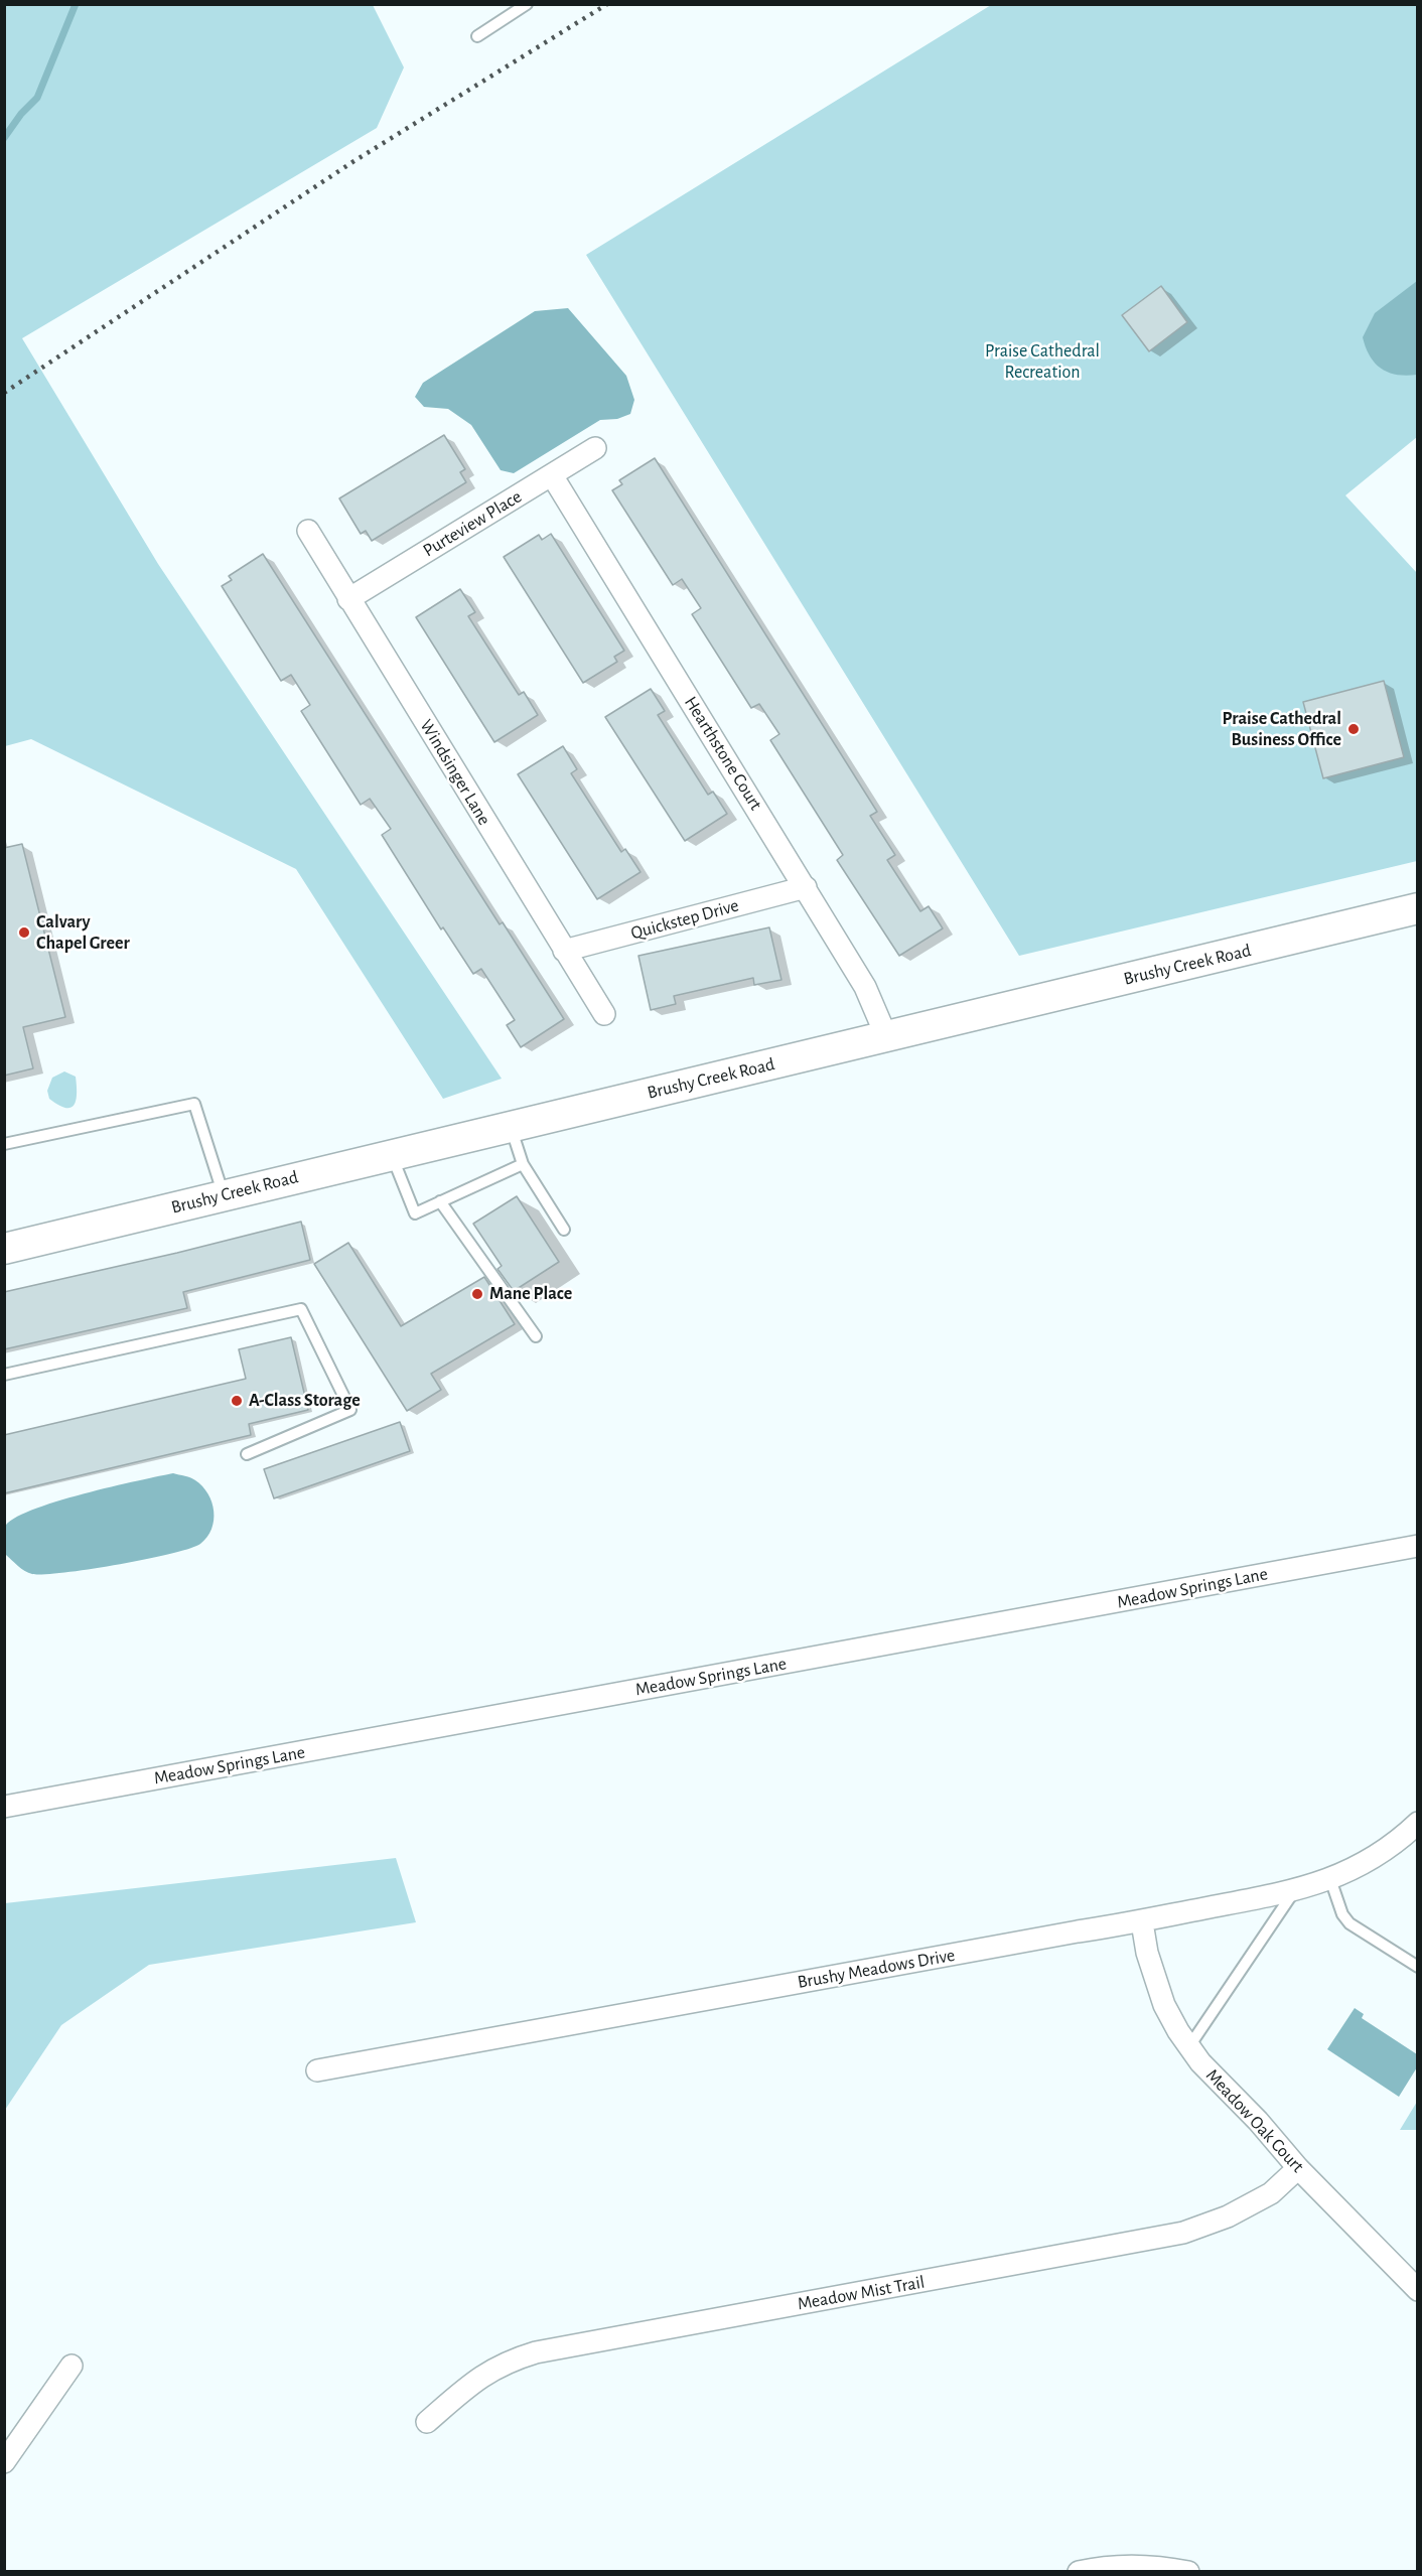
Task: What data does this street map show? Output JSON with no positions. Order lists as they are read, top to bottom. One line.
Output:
{"streets":{"main road":["Brushy Creek Road"],"street":["Purteview Place","Hearthstone Court","Windsinger Lane","Quickstep Drive","Meadow Springs Lane","Brushy Meadows Drive","Meadow Oak Court","Meadow Mist Trail"]},"crossings":[["Purteview Place","Hearthstone Court"],["Purteview Place","Windsinger Lane"],["Hearthstone Court","Quickstep Drive"],["Hearthstone Court","Brushy Creek Road"],["Windsinger Lane","Quickstep Drive"],["Brushy Meadows Drive","Meadow Oak Court"],["Meadow Oak Court","Meadow Mist Trail"]],"parks":["Praise Cathedral Recreation"],"places":["Praise Cathedral Business Office","Calvary Chapel Greer","Mane Place","A-Class Storage"]}
